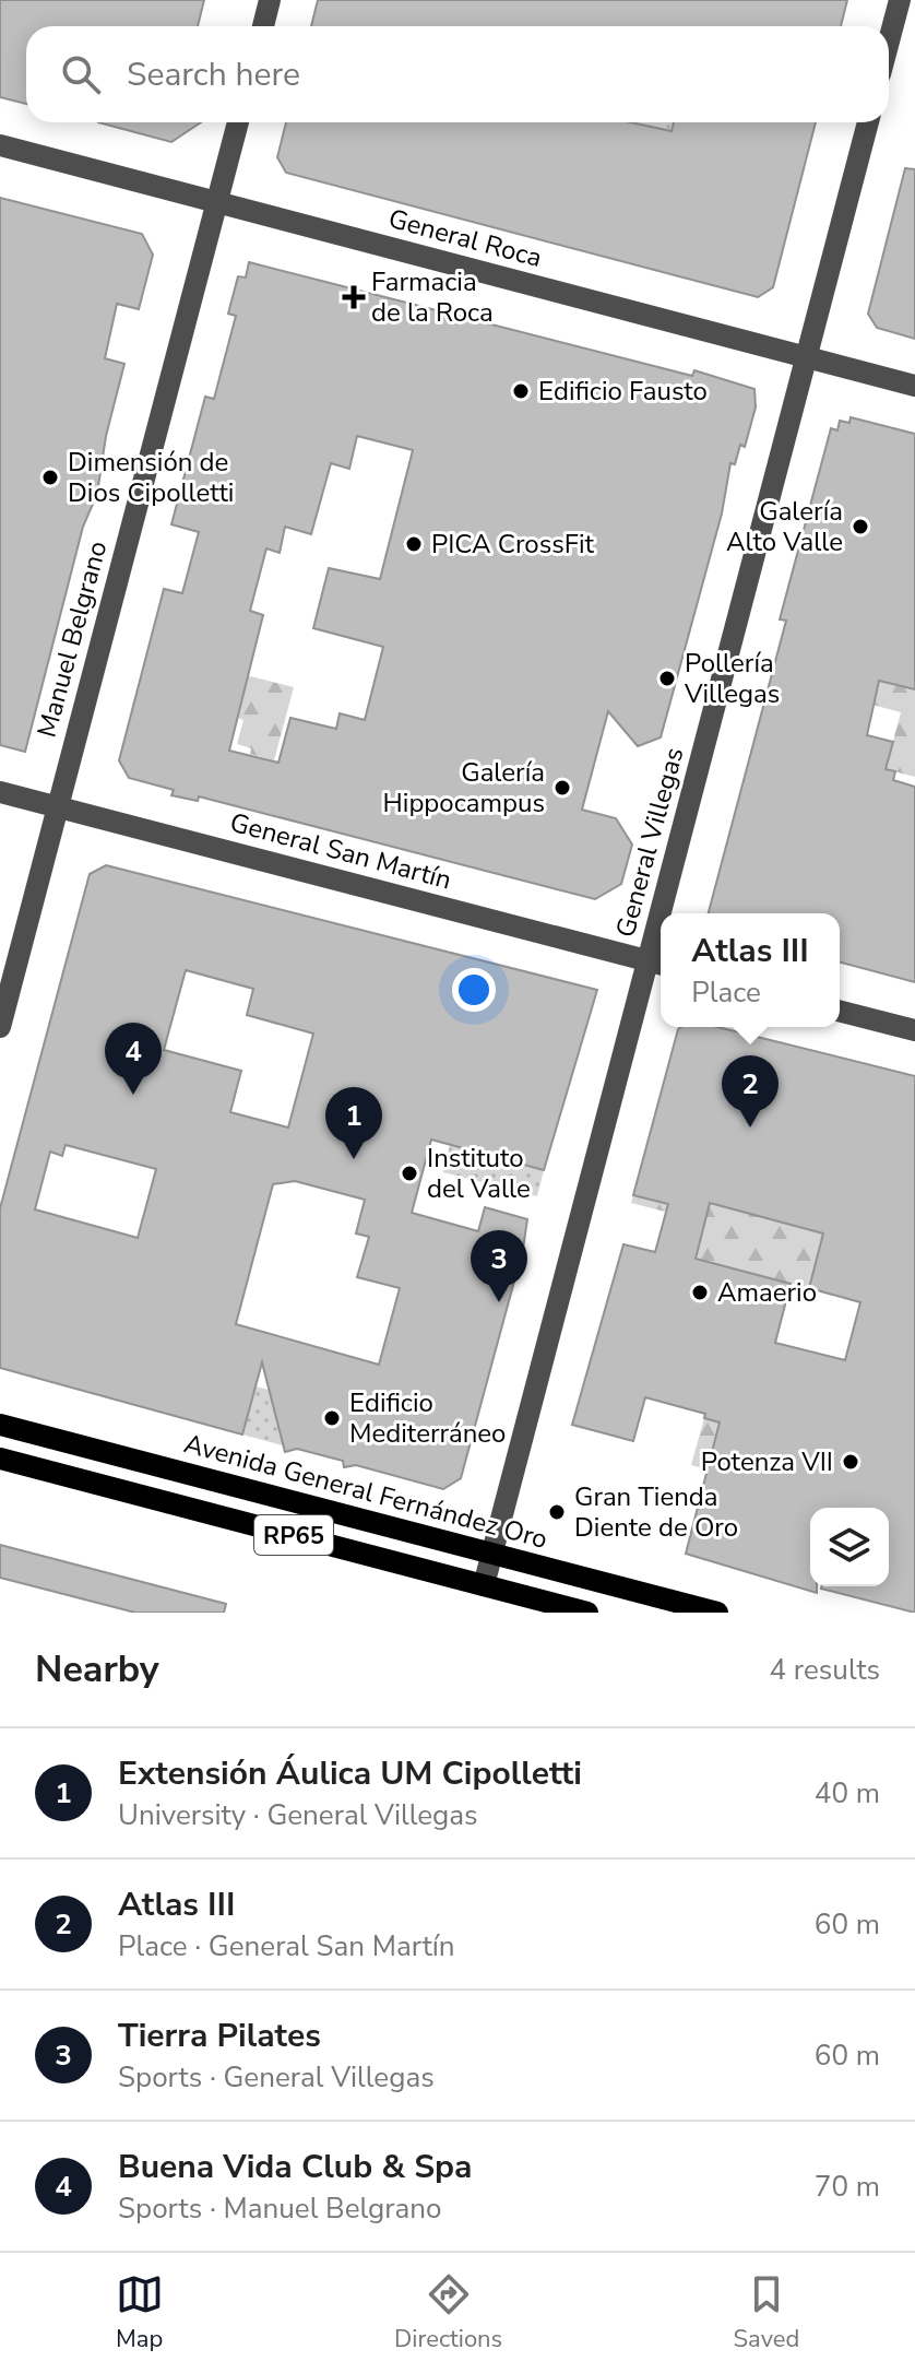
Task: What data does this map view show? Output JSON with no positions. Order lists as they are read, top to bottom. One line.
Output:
{"streets":{"main road":["Avenida General Fernández Oro","RP65"],"street":["General Roca","Manuel Belgrano","General Villegas","General San Martín"]},"crossings":[["General Roca","Manuel Belgrano"],["General Roca","General Villegas"],["Manuel Belgrano","General San Martín"],["General Villegas","General San Martín"],["General Villegas","Avenida General Fernández Oro"],["General Villegas","RP65"]],"places":{"health":["Farmacia de la Roca"],"other":["Edificio Fausto","Dimensión de Dios Cipolletti","Galería Alto Valle","PICA CrossFit","Pollería Villegas","Galería Hippocampus","Instituto del Valle","Amaerio","Edificio Mediterráneo","Potenza VII","Gran Tienda Diente de Oro"]},"page":{"search":"Search here","popup":["Atlas III","Place"],"pins":["4","2","1","3"],"heading":["Nearby","4 results"],"list":[{"mark":"1","name":"Extensión Áulica UM Cipolletti","note":"University · General Villegas","value":"40 m"},{"mark":"2","name":"Atlas III","note":"Place · General San Martín","value":"60 m"},{"mark":"3","name":"Tierra Pilates","note":"Sports · General Villegas","value":"60 m"},{"mark":"4","name":"Buena Vida Club & Spa","note":"Sports · Manuel Belgrano","value":"70 m"}],"nav":["Map","Directions","Saved"]}}
